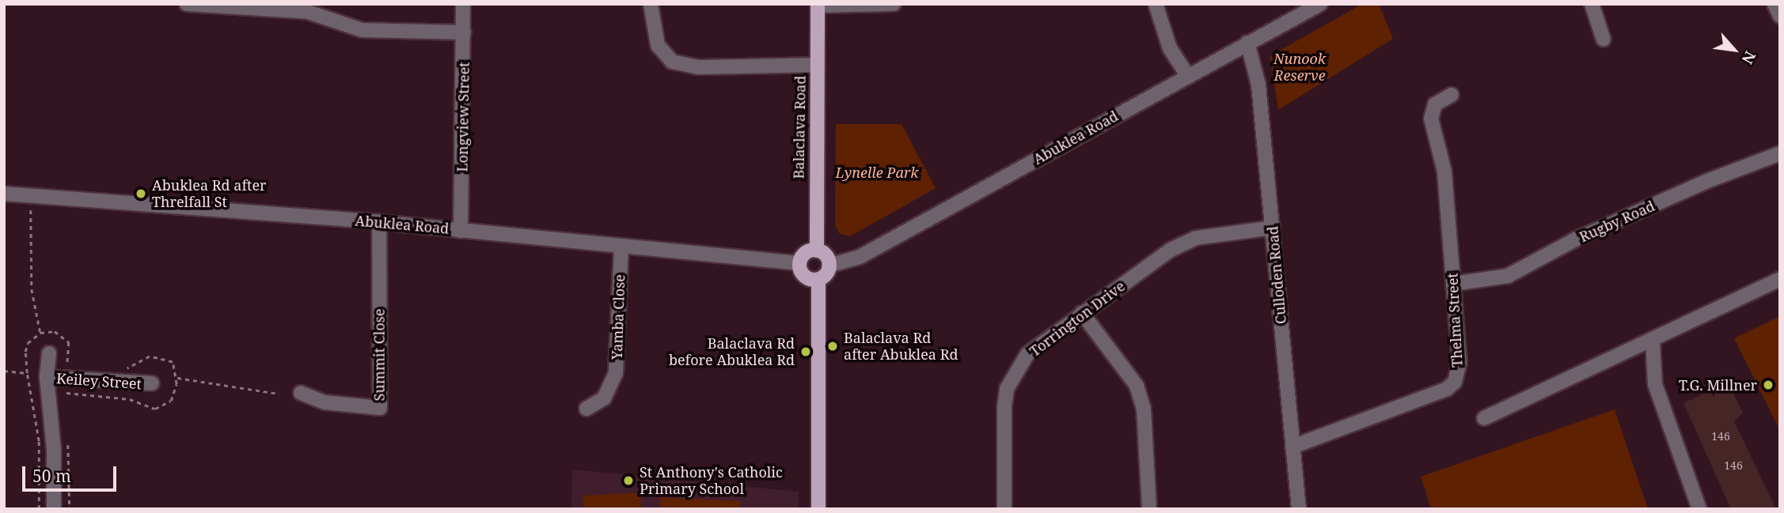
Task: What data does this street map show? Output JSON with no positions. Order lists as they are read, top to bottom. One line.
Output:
{"streets":{"main road":["Balaclava Road"],"street":["Longview Street","Abuklea Road","Rugby Road","Culloden Road","Yamba Close","Torrington Drive","Thelma Street","Summit Close","Keiley Street"]},"crossings":[["Longview Street","Abuklea Road"],["Balaclava Road","Abuklea Road"],["Abuklea Road","Culloden Road"],["Abuklea Road","Yamba Close"],["Abuklea Road","Summit Close"],["Rugby Road","Thelma Street"],["Culloden Road","Torrington Drive"],["Culloden Road","Thelma Street"]],"parks":["Nunook Reserve","Lynelle Park"],"places":["Abuklea Rd after Threlfall St","Balaclava Rd after Abuklea Rd","Balaclava Rd before Abuklea Rd","T.G. Millner","St Anthony's Catholic Primary School"],"house_numbers":["146","146"],"scale_bar":"50 m","north":"bottom right"}
